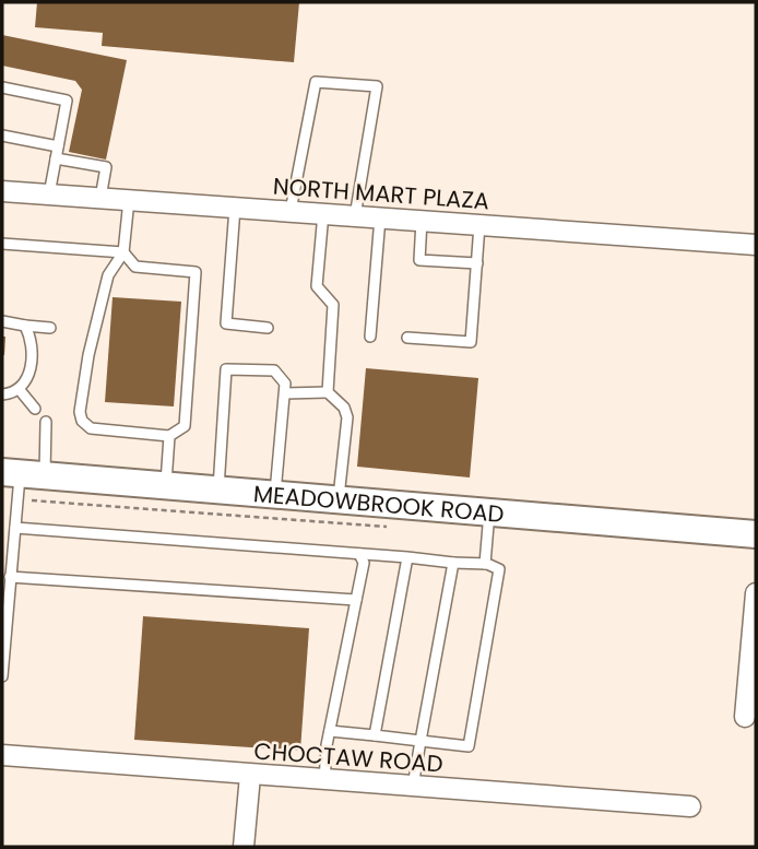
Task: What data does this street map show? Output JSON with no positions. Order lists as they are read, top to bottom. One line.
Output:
{"streets":{"street":["NORTH MART PLAZA","MEADOWBROOK ROAD","CHOCTAW ROAD"]}}
